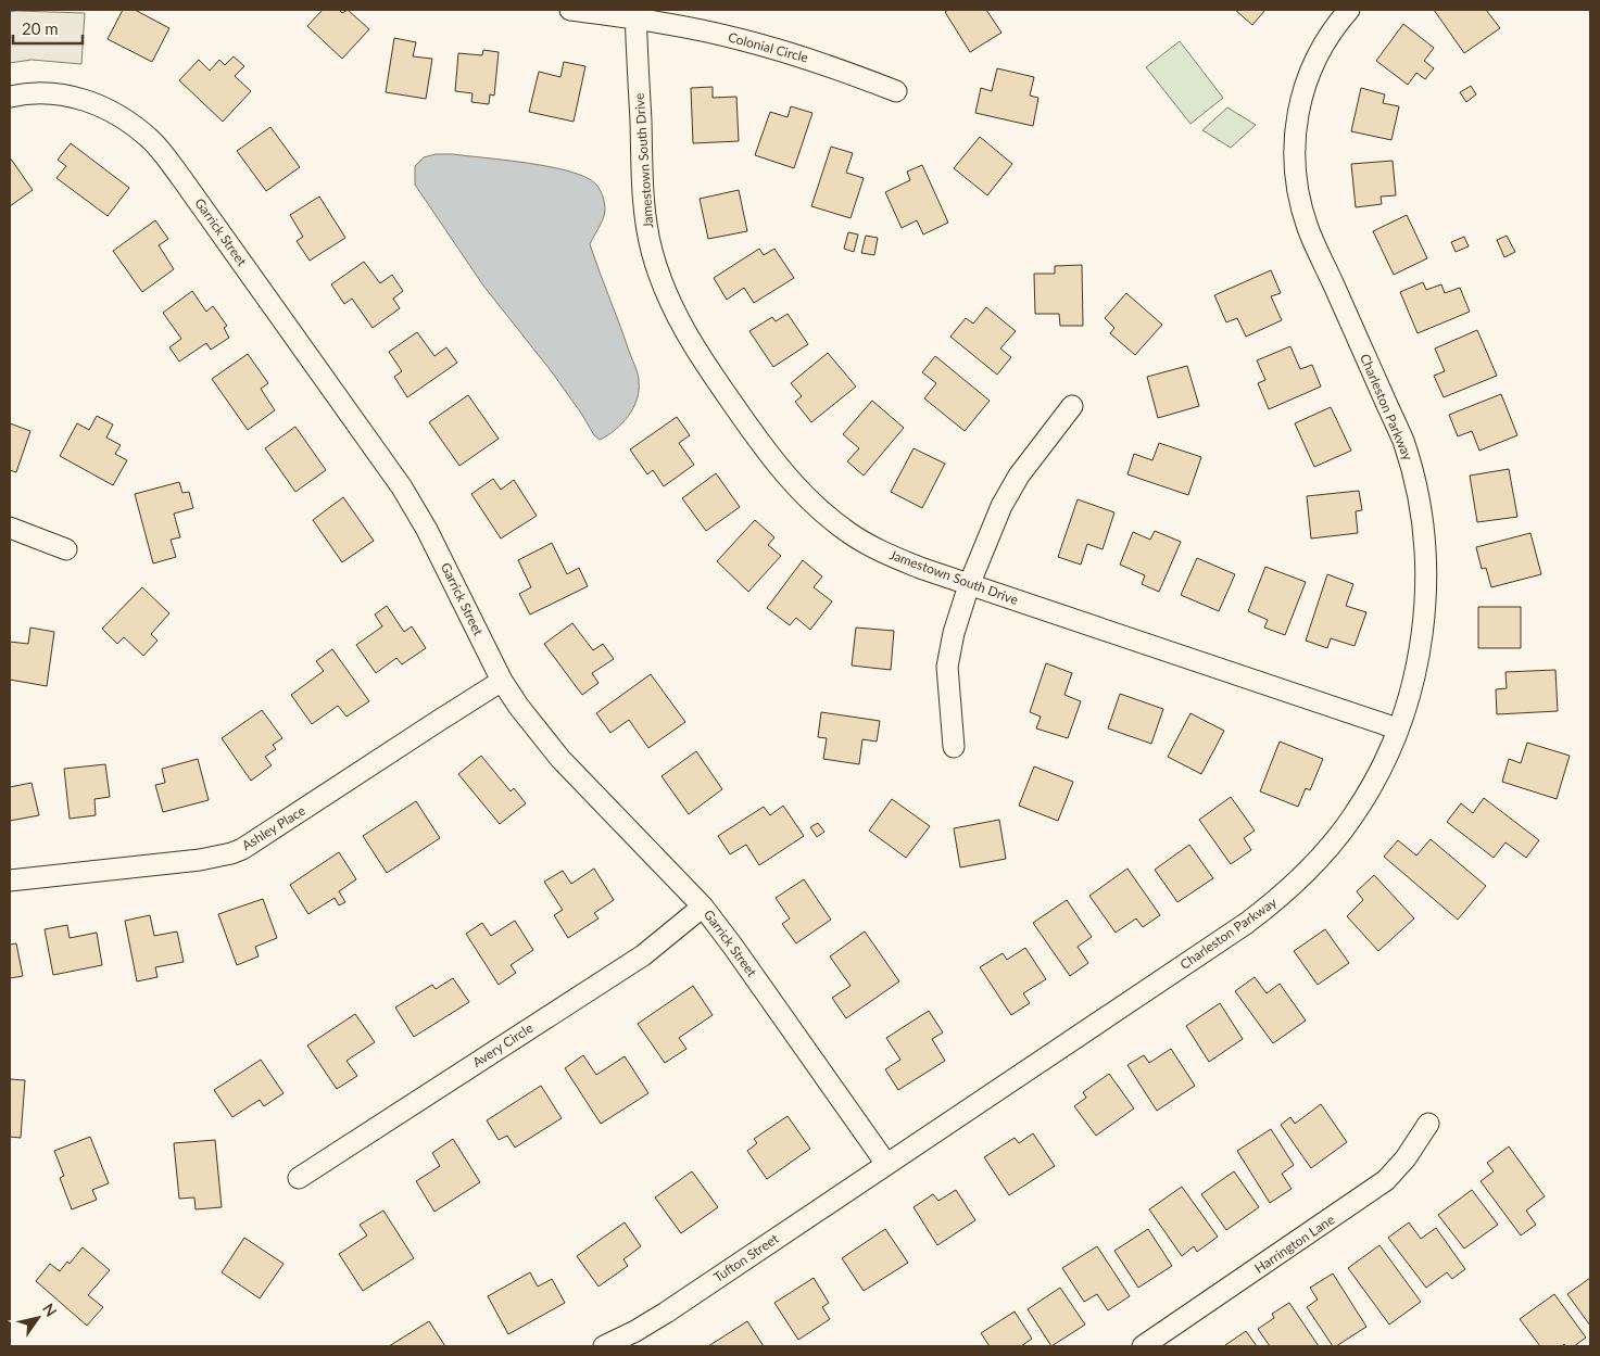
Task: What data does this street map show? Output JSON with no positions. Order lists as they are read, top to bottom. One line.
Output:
{"streets":{"street":["Colonial Circle","Jamestown South Drive","Garrick Street","Charleston Parkway","Ashley Place","Avery Circle","Harrington Lane","Tufton Street"]},"crossings":[["Colonial Circle","Jamestown South Drive"],["Jamestown South Drive","Charleston Parkway"],["Garrick Street","Charleston Parkway"],["Garrick Street","Ashley Place"],["Garrick Street","Avery Circle"],["Garrick Street","Tufton Street"],["Charleston Parkway","Tufton Street"]],"scale_bar":"20 m","north":"top right"}
